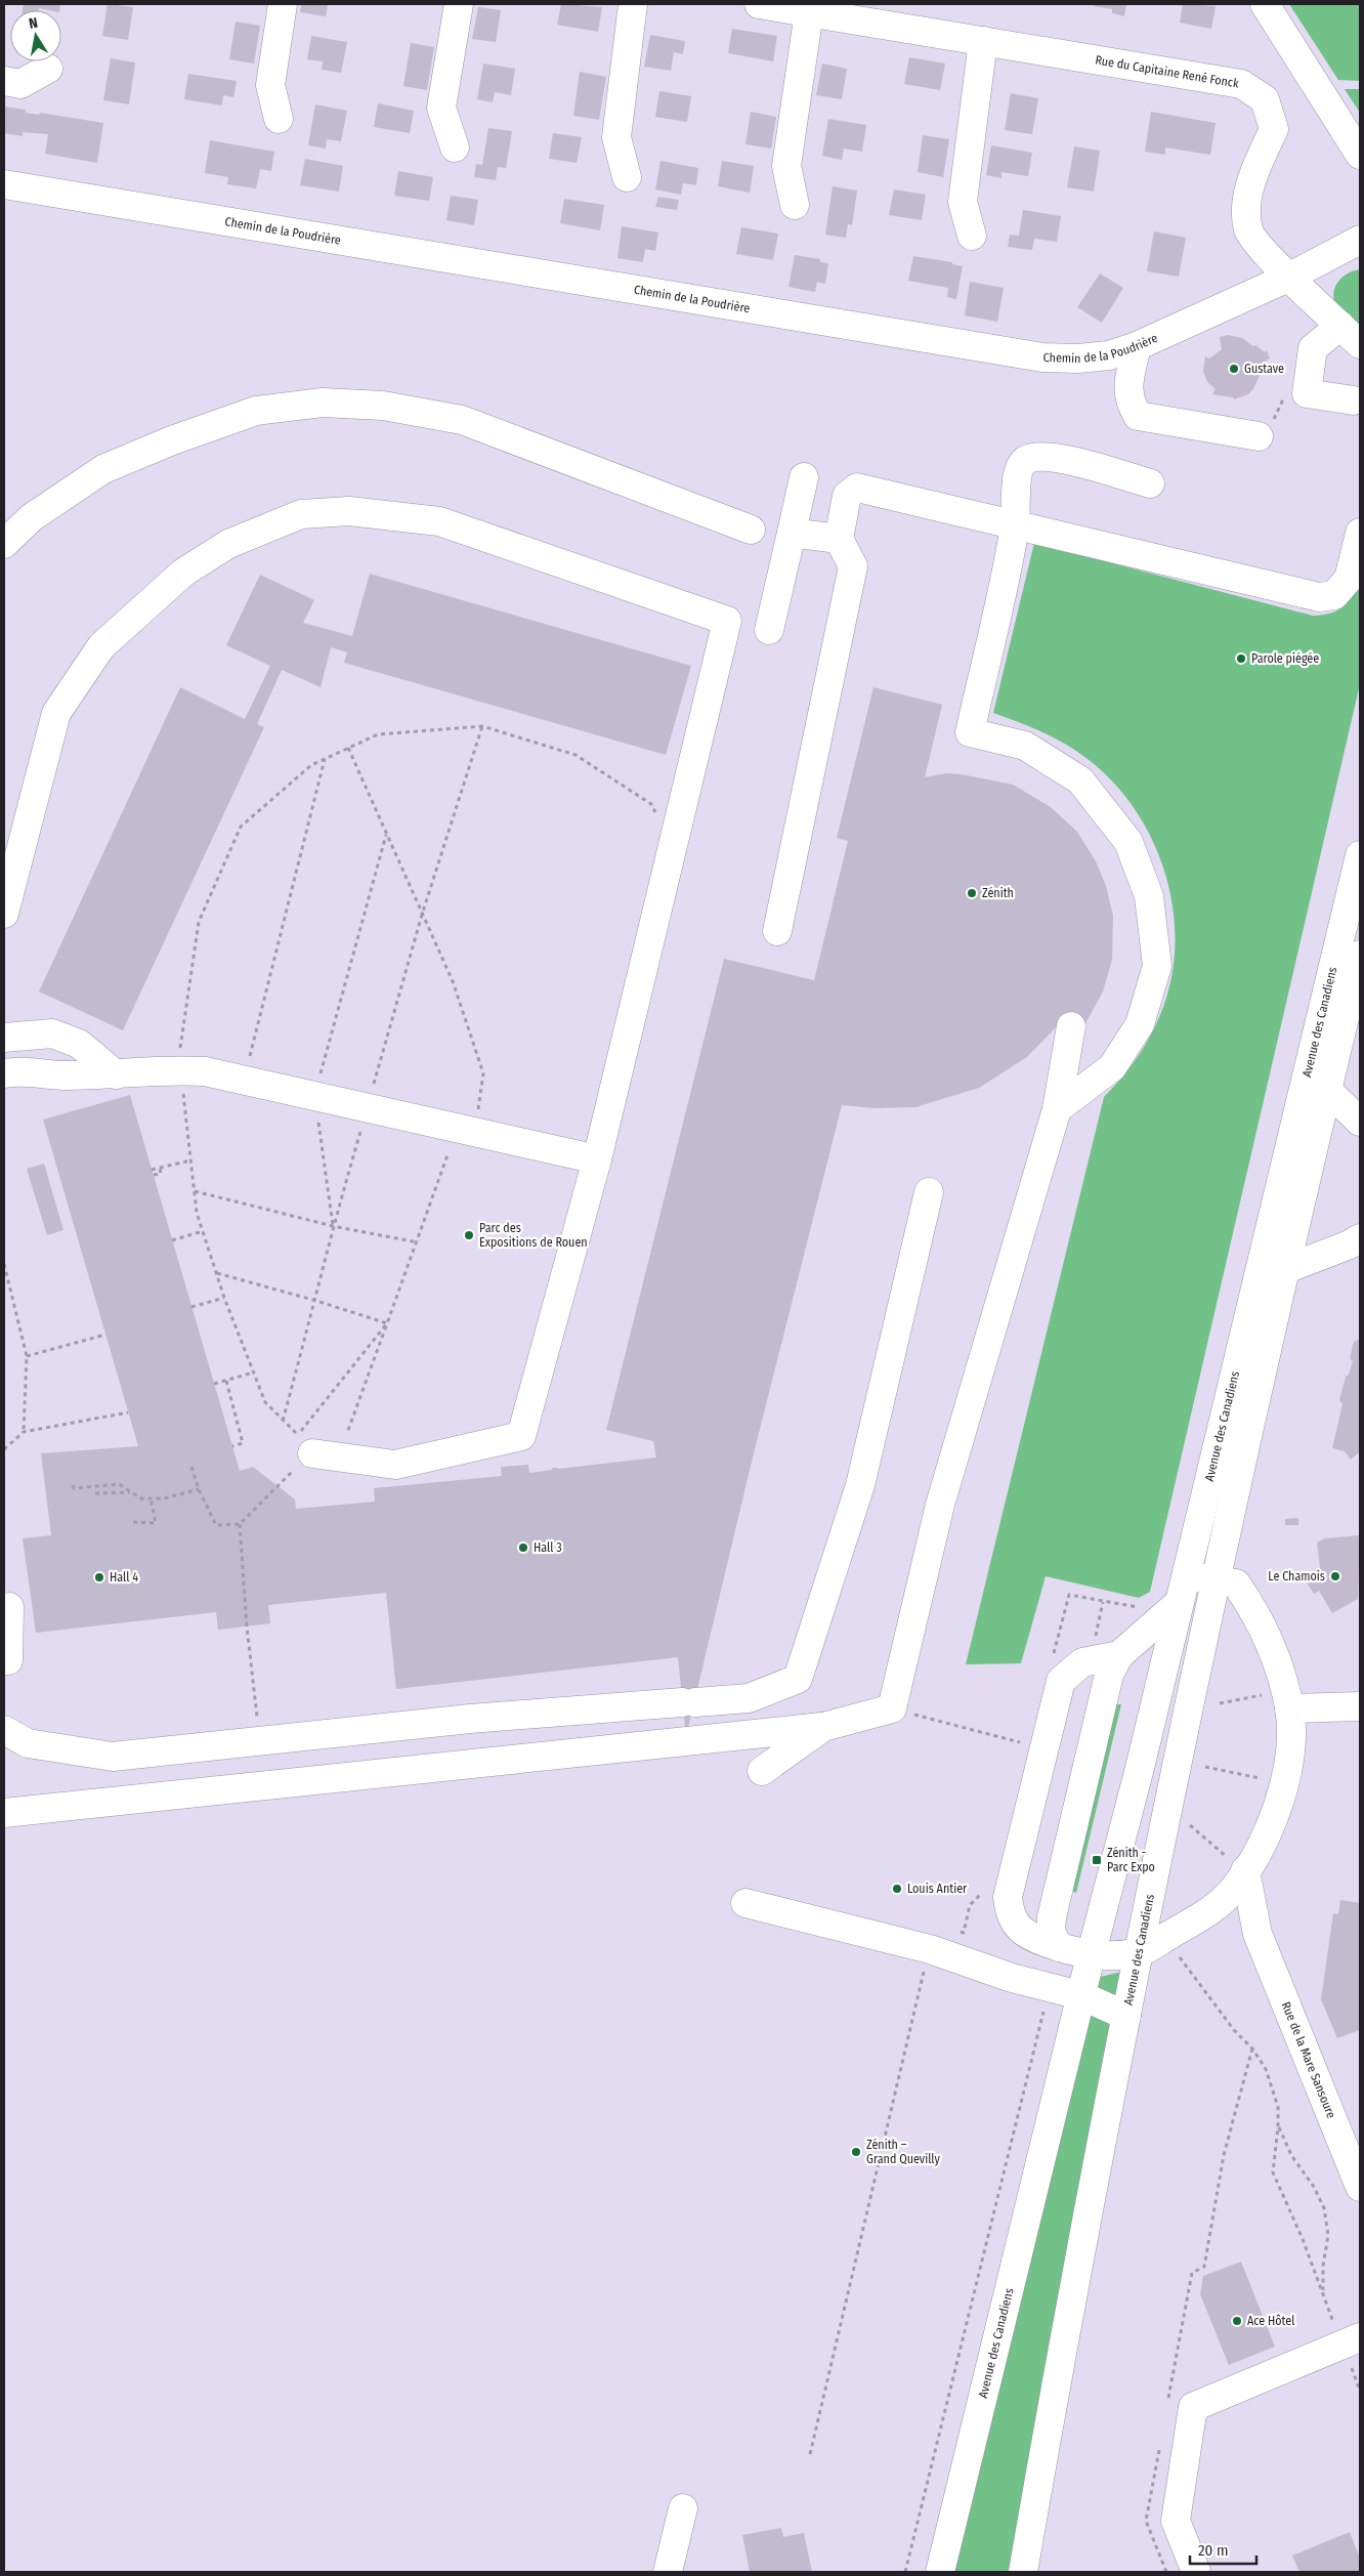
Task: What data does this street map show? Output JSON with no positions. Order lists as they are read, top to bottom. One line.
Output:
{"streets":{"street":["Rue du Capitaine René Fonck","Chemin de la Poudrière","Avenue des Canadiens","Rue de la Mare Sansoure"]},"crossings":[["Rue du Capitaine René Fonck","Chemin de la Poudrière"]],"places":{"other":["Gustave","Parole piégée","Zénith","Parc des Expositions de Rouen","Hall 3","Le Chamois","Hall 4","Louis Antier","Zénith – Grand Quevilly","Ace Hôtel"],"transit":["Zénith - Parc Expo"]},"scale_bar":"20 m","north":"top"}
